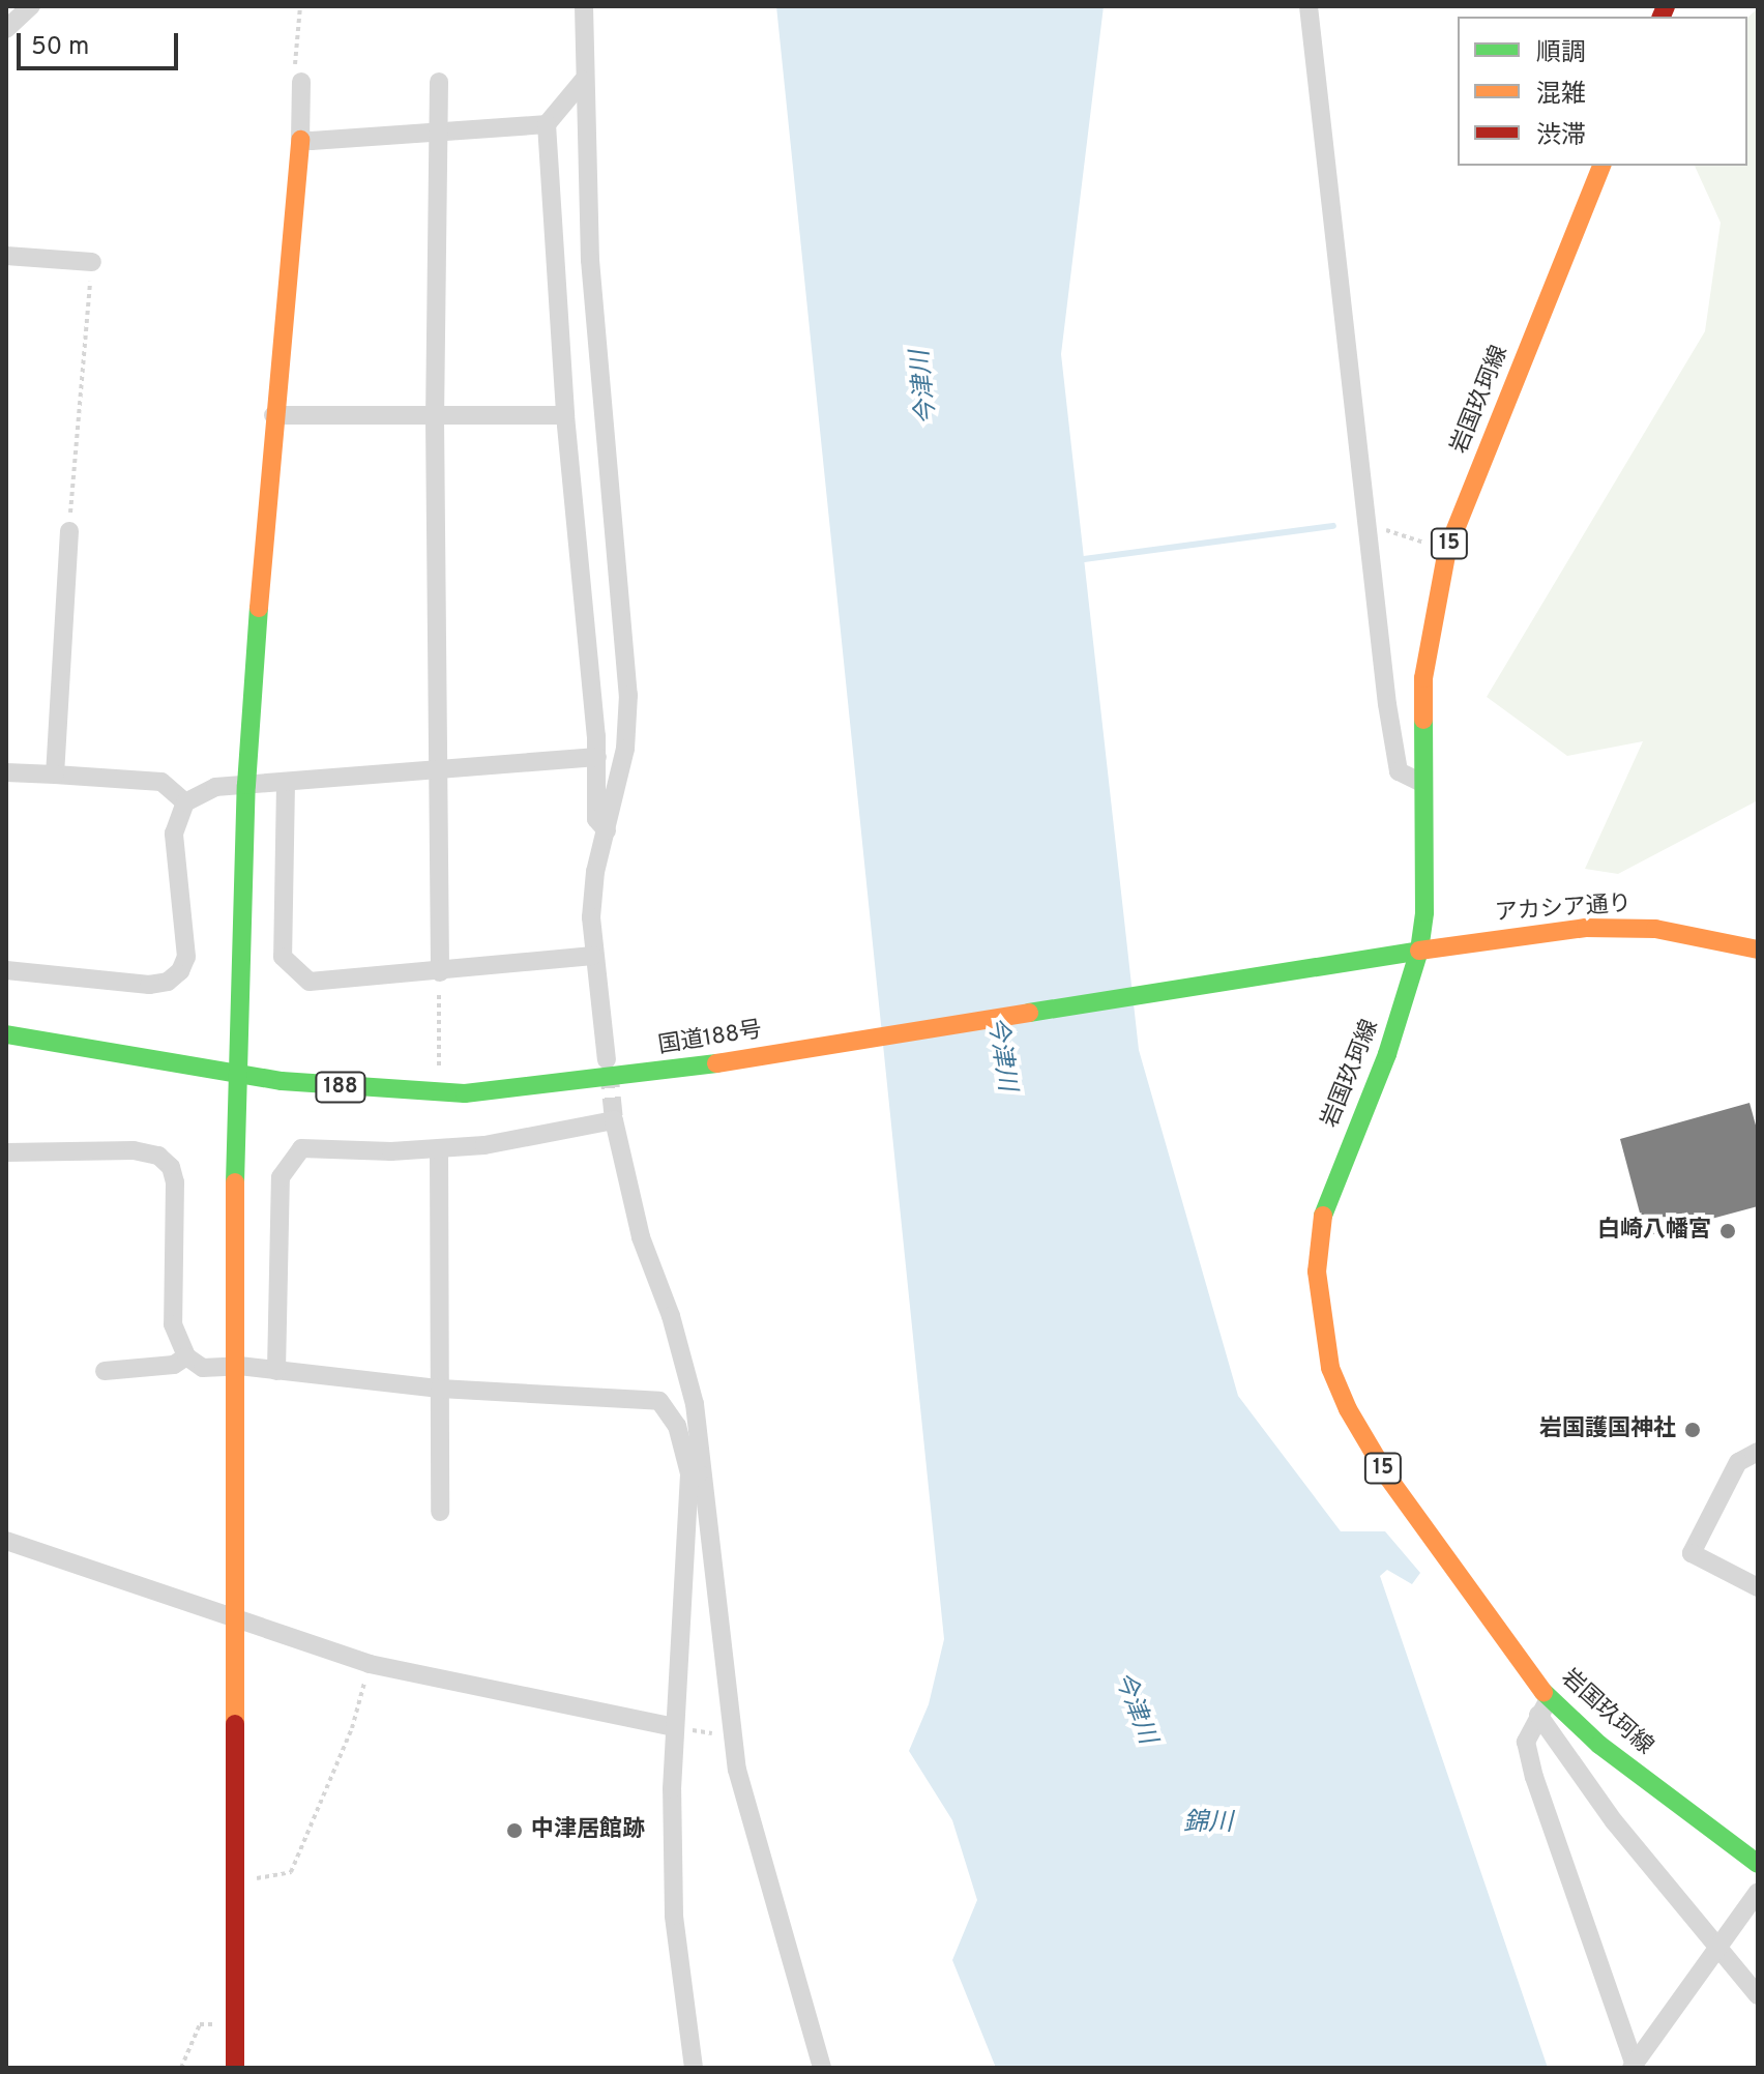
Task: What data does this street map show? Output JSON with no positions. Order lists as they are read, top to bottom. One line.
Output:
{"streets":{"main road":["岩国玖珂線","15","アカシア通り","国道188号","188"]},"crossings":[["岩国玖珂線","アカシア通り"],["岩国玖珂線","国道188号"],["アカシア通り","国道188号"]],"water":["今津川","錦川"],"places":["白崎八幡宮","岩国護国神社","中津居館跡"],"legend":["順調","混雑","渋滞"],"scale_bar":"50 m"}
